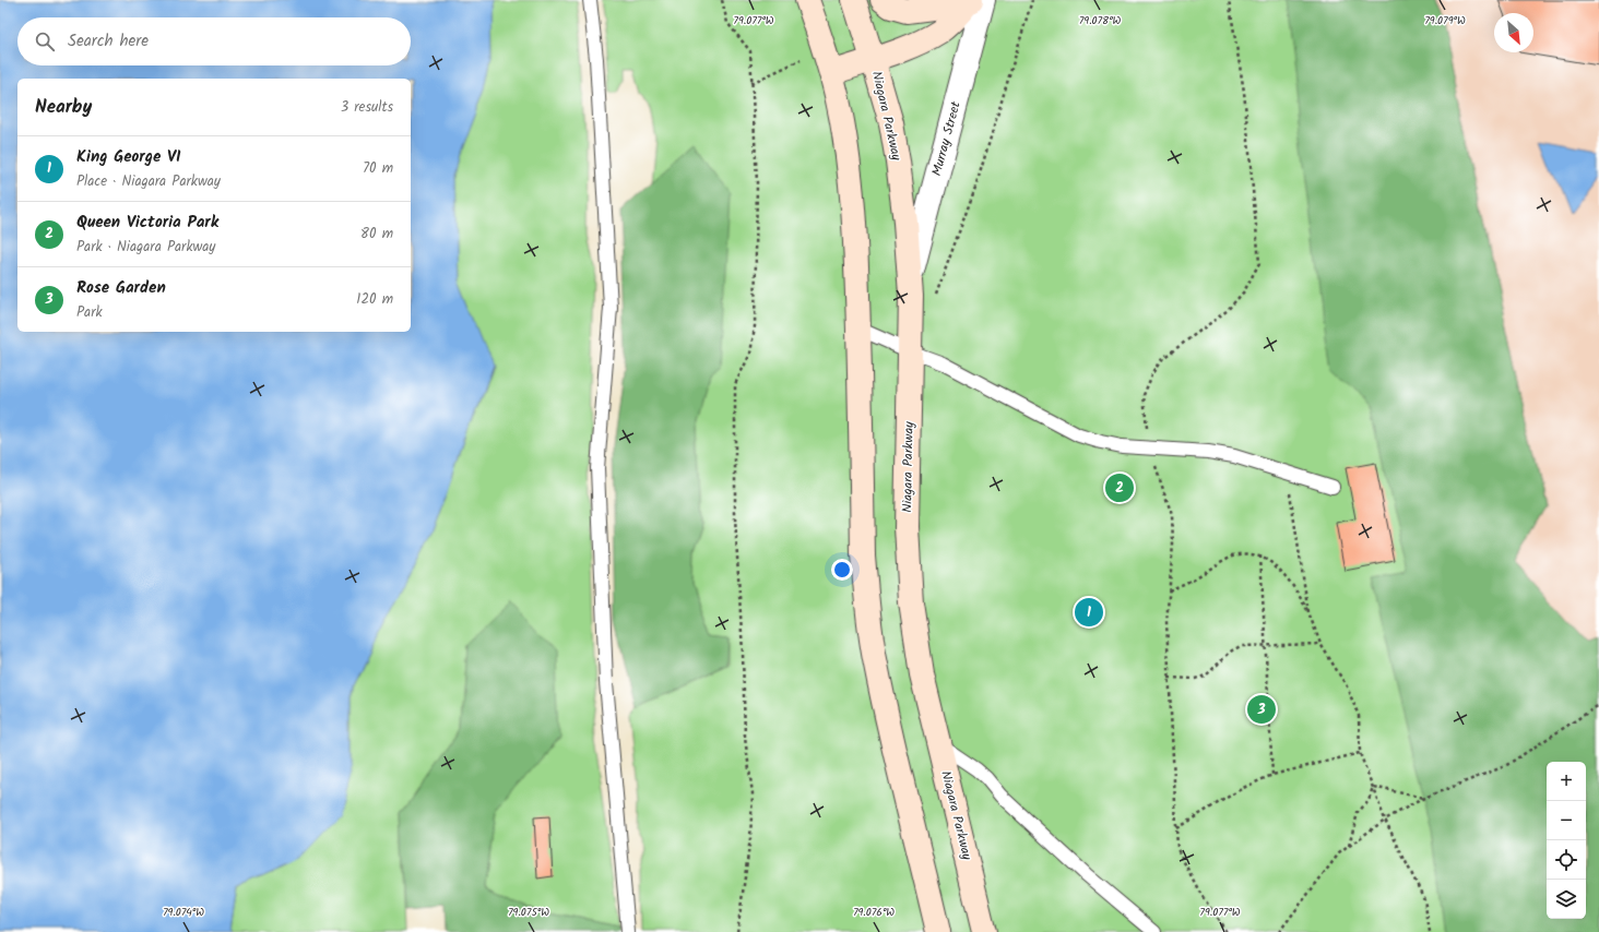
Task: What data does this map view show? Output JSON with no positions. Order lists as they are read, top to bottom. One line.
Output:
{"streets":{"main road":["Niagara Parkway"],"street":["Murray Street"]},"crossings":[["Niagara Parkway","Murray Street"]],"north":"bottom right","page":{"search":"Search here","heading":["Nearby","3 results"],"list":[{"mark":"1","name":"King George VI","note":"Place · Niagara Parkway","value":"70 m"},{"mark":"2","name":"Queen Victoria Park","note":"Park · Niagara Parkway","value":"80 m"},{"mark":"3","name":"Rose Garden","note":"Park","value":"120 m"}],"pins":["2","1","3"],"map_buttons":["+","−"]},"coordinates":["79.077°W","79.078°W","79.079°W","79.074°W","79.075°W","79.076°W"]}
